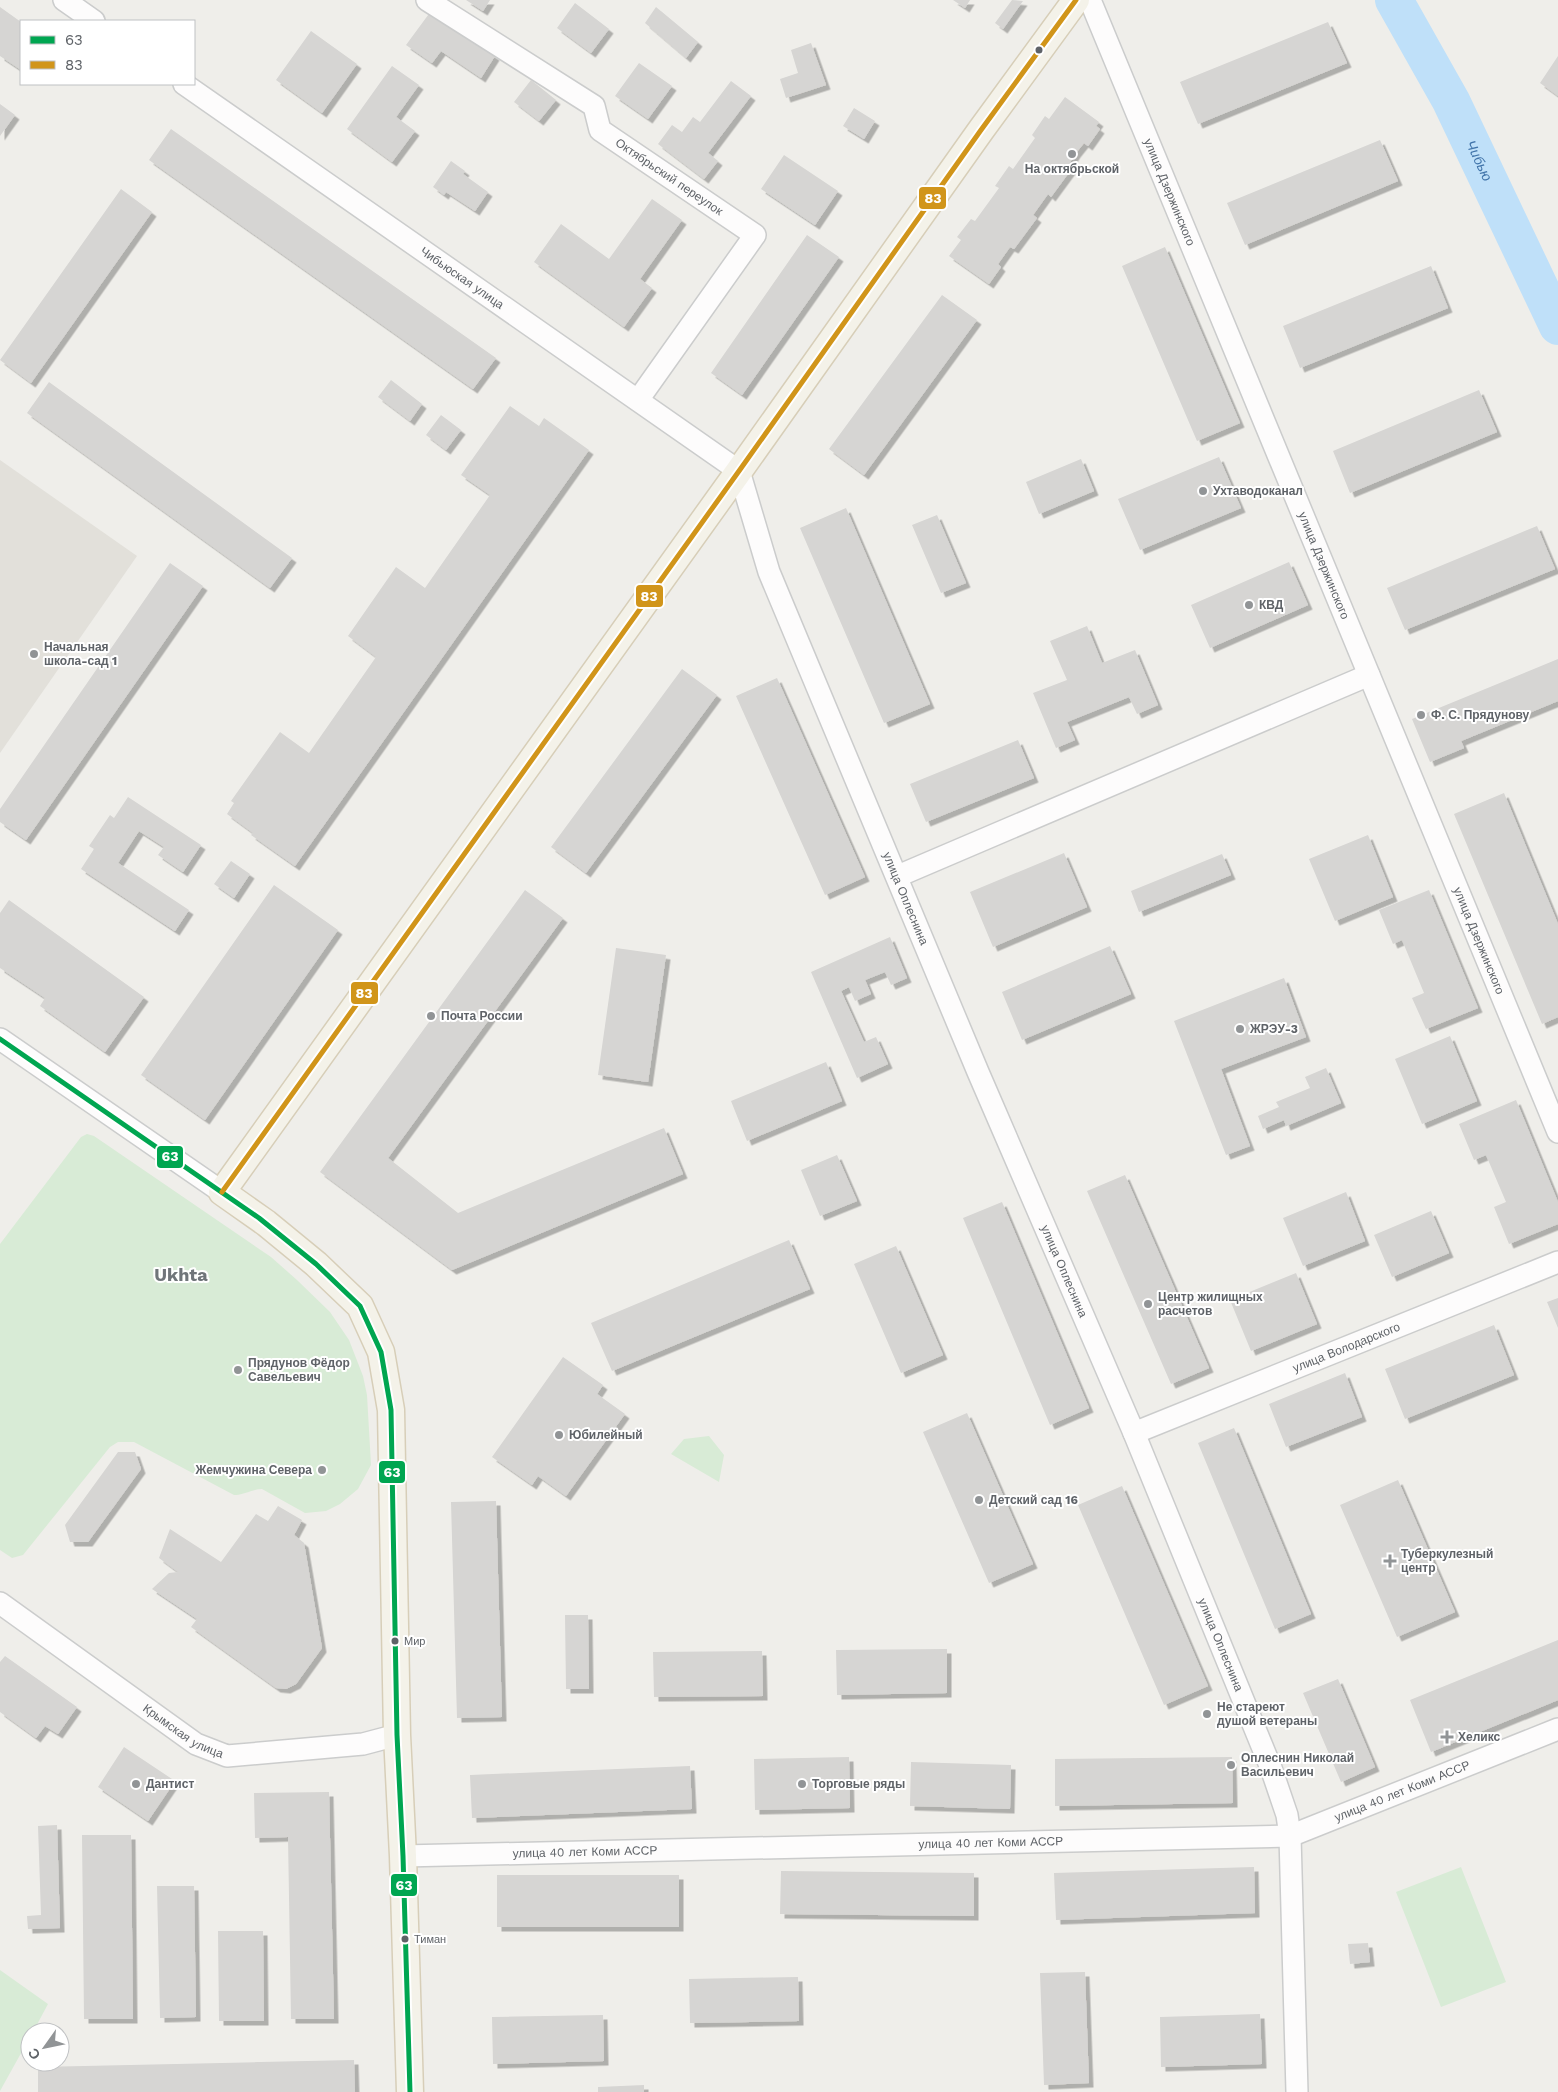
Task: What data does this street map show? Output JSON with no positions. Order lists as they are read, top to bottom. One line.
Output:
{"streets":{"street":["Октябрьский переулок","улица Дзержинского","Чибьюская улица","улица Оплеснина","улица Володарского","Крымская улица","улица 40 лет Коми АССР"]},"crossings":[["Октябрьский переулок","Чибьюская улица"],["Чибьюская улица","улица Оплеснина"],["улица Оплеснина","улица Володарского"],["улица Оплеснина","улица 40 лет Коми АССР"]],"districts":["Ukhta"],"water":["Чибью"],"places":{"other":["На октябрьской","Ухтаводоканал","КВД","Начальная школа-сад 1","Ф. С. Прядунову","Почта России","ЖРЭУ-3","Центр жилищных расчетов","Прядунов Фёдор Савельевич","Юбилейный","Жемчужина Севера","Детский сад 16","Мир","Не стареют душой ветераны","Оплеснин Николай Васильевич","Дантист","Торговые ряды","Тиман"],"health":["Туберкулезный центр","Хеликс"]},"lines":["transit line 83","transit line 63"],"legend":["63","83"],"north":"bottom left"}
